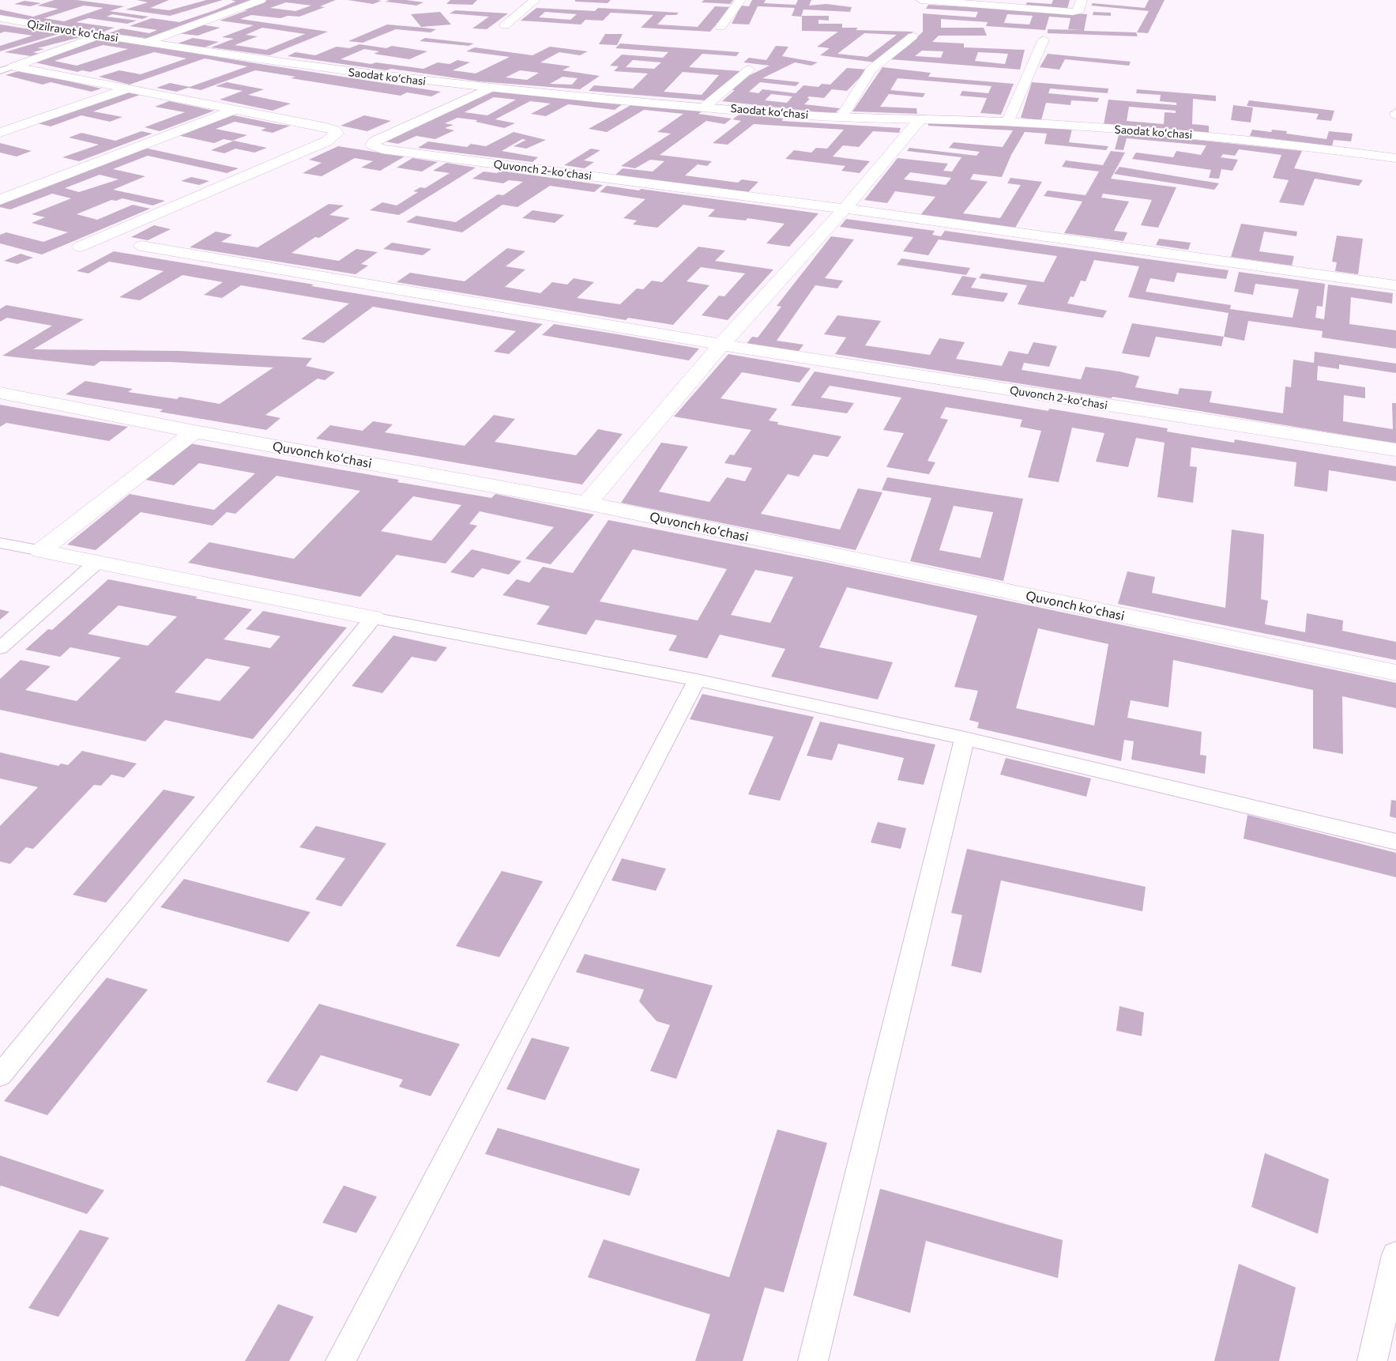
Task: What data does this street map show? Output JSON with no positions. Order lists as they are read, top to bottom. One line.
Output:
{"streets":{"street":["Qizilravot koʻchasi","Saodat koʻchasi","Quvonch 2-koʻchasi","Quvonch koʻchasi"]},"crossings":[["Qizilravot koʻchasi","Saodat koʻchasi"],["Saodat koʻchasi","Quvonch 2-koʻchasi"]]}
